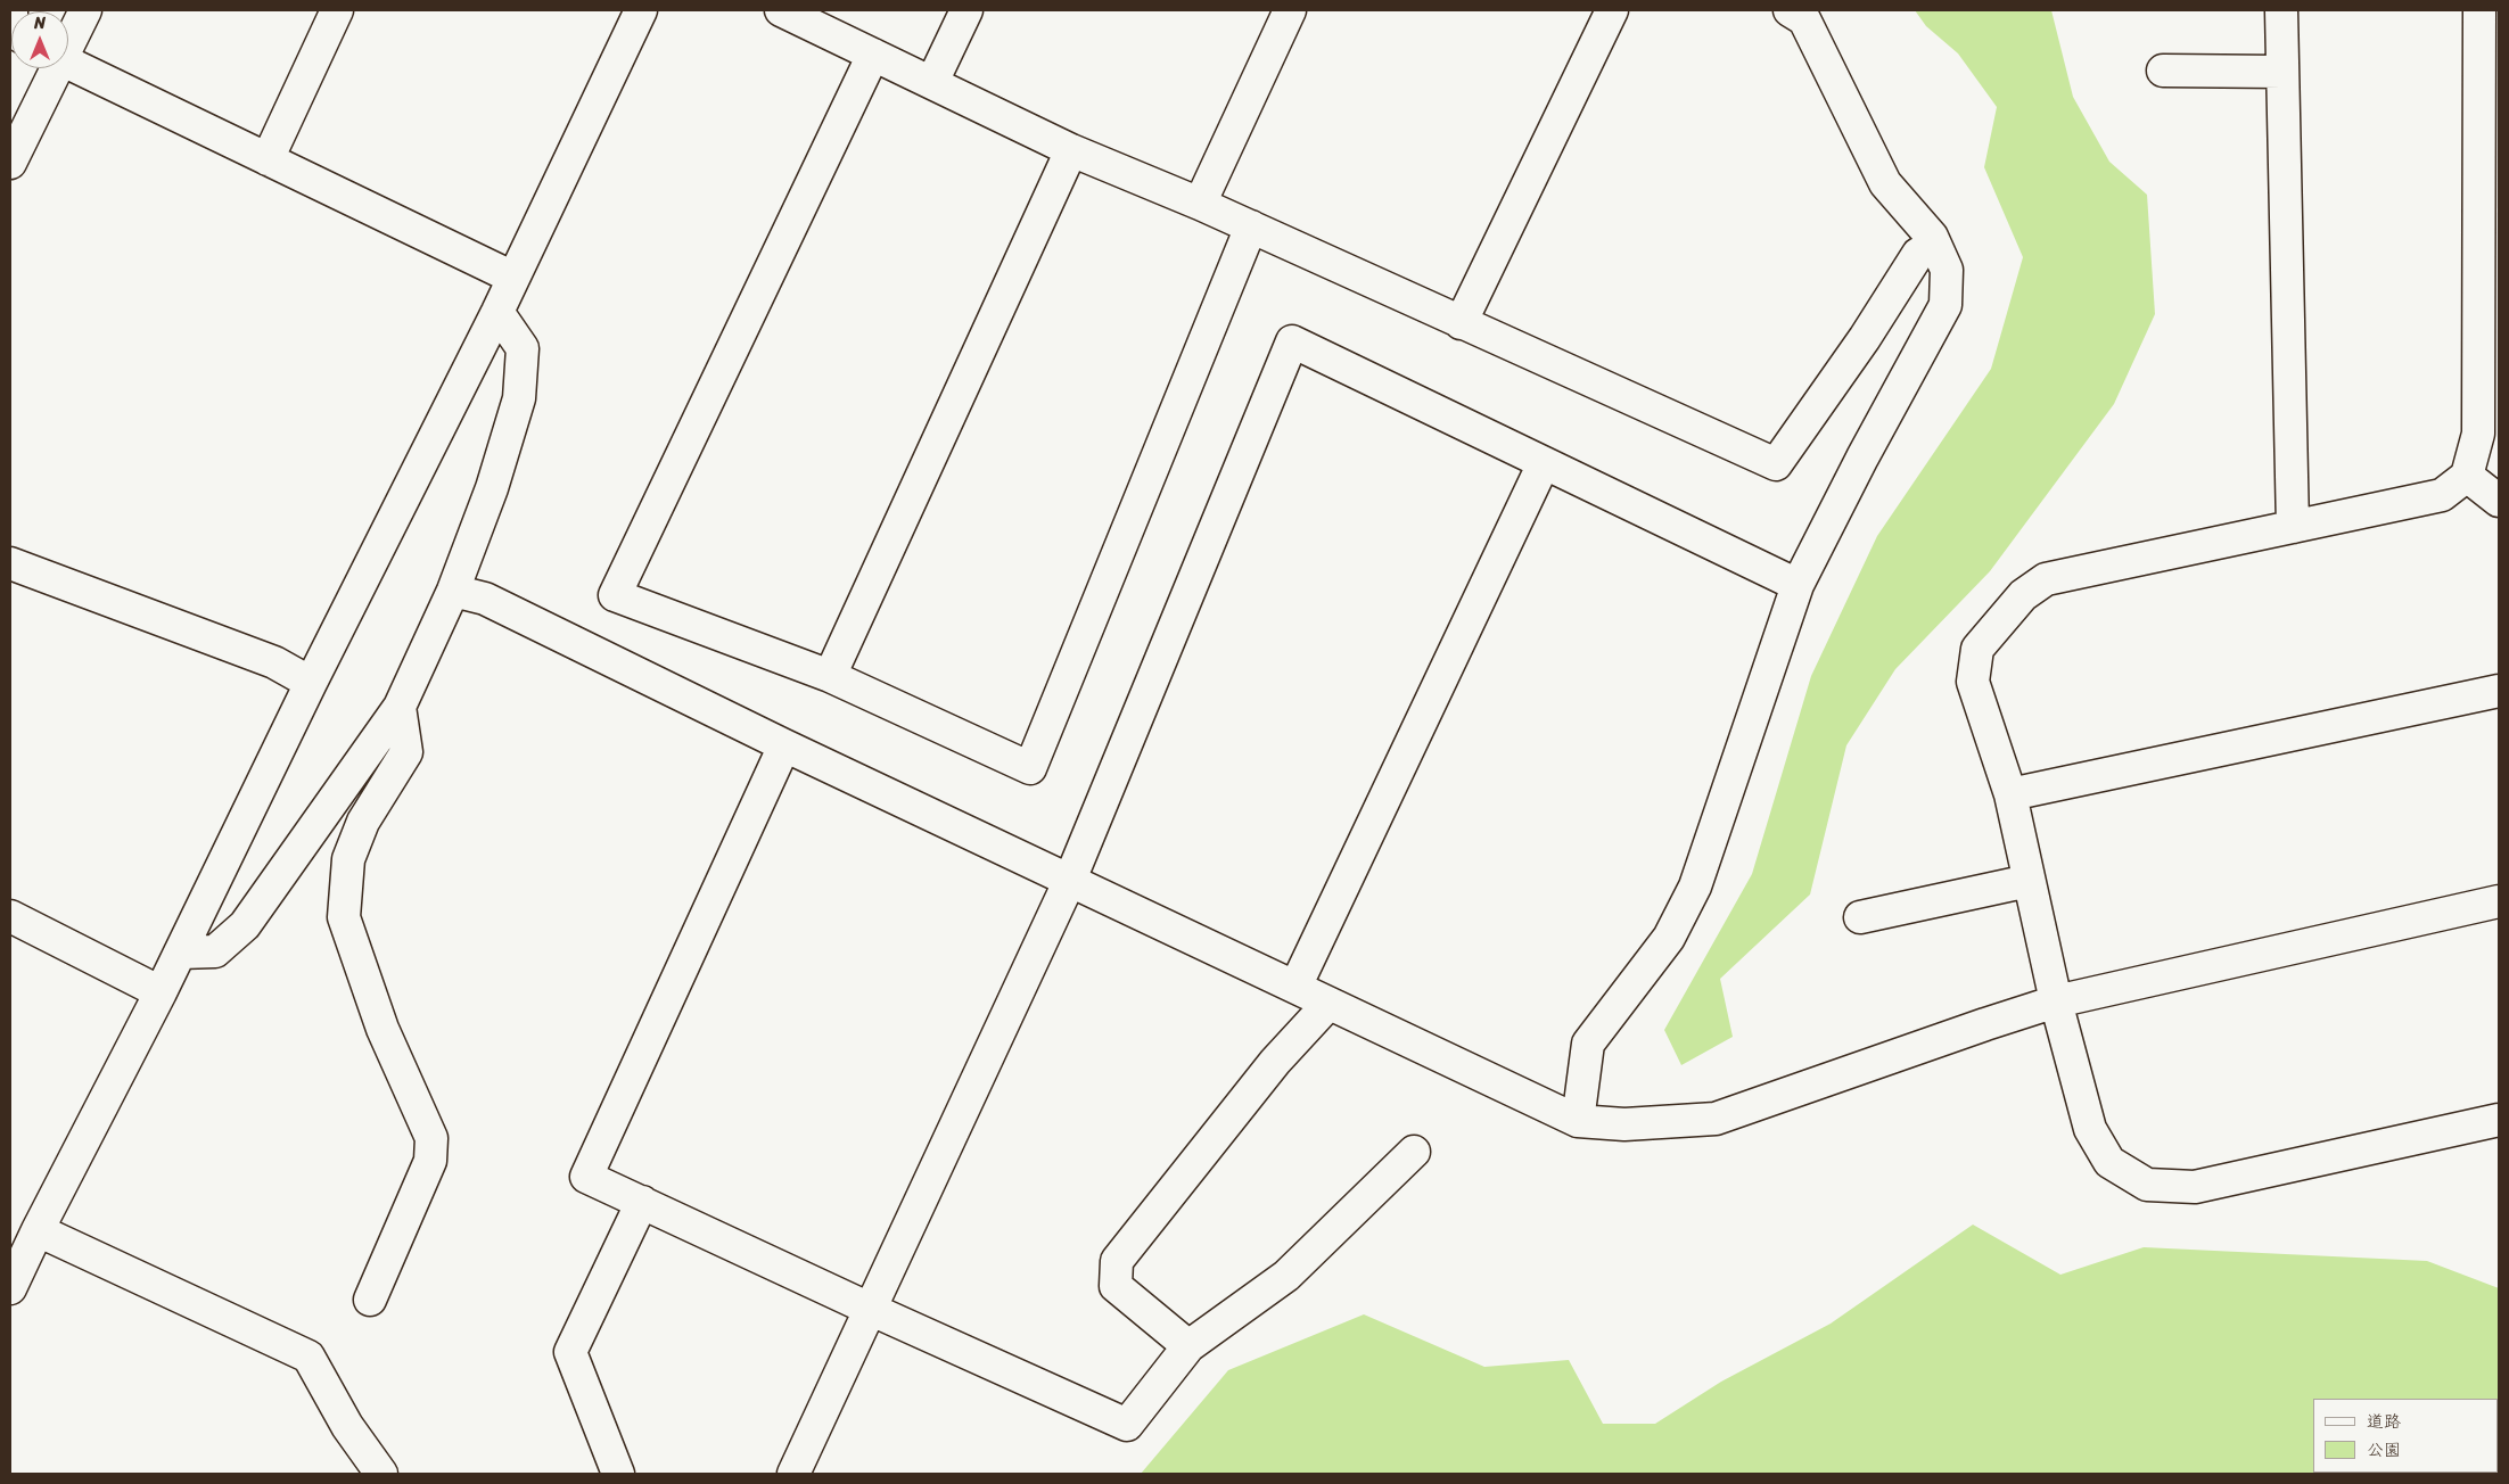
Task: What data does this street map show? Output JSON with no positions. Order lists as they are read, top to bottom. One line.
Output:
{"legend":["道路","公園"],"north":"top"}
